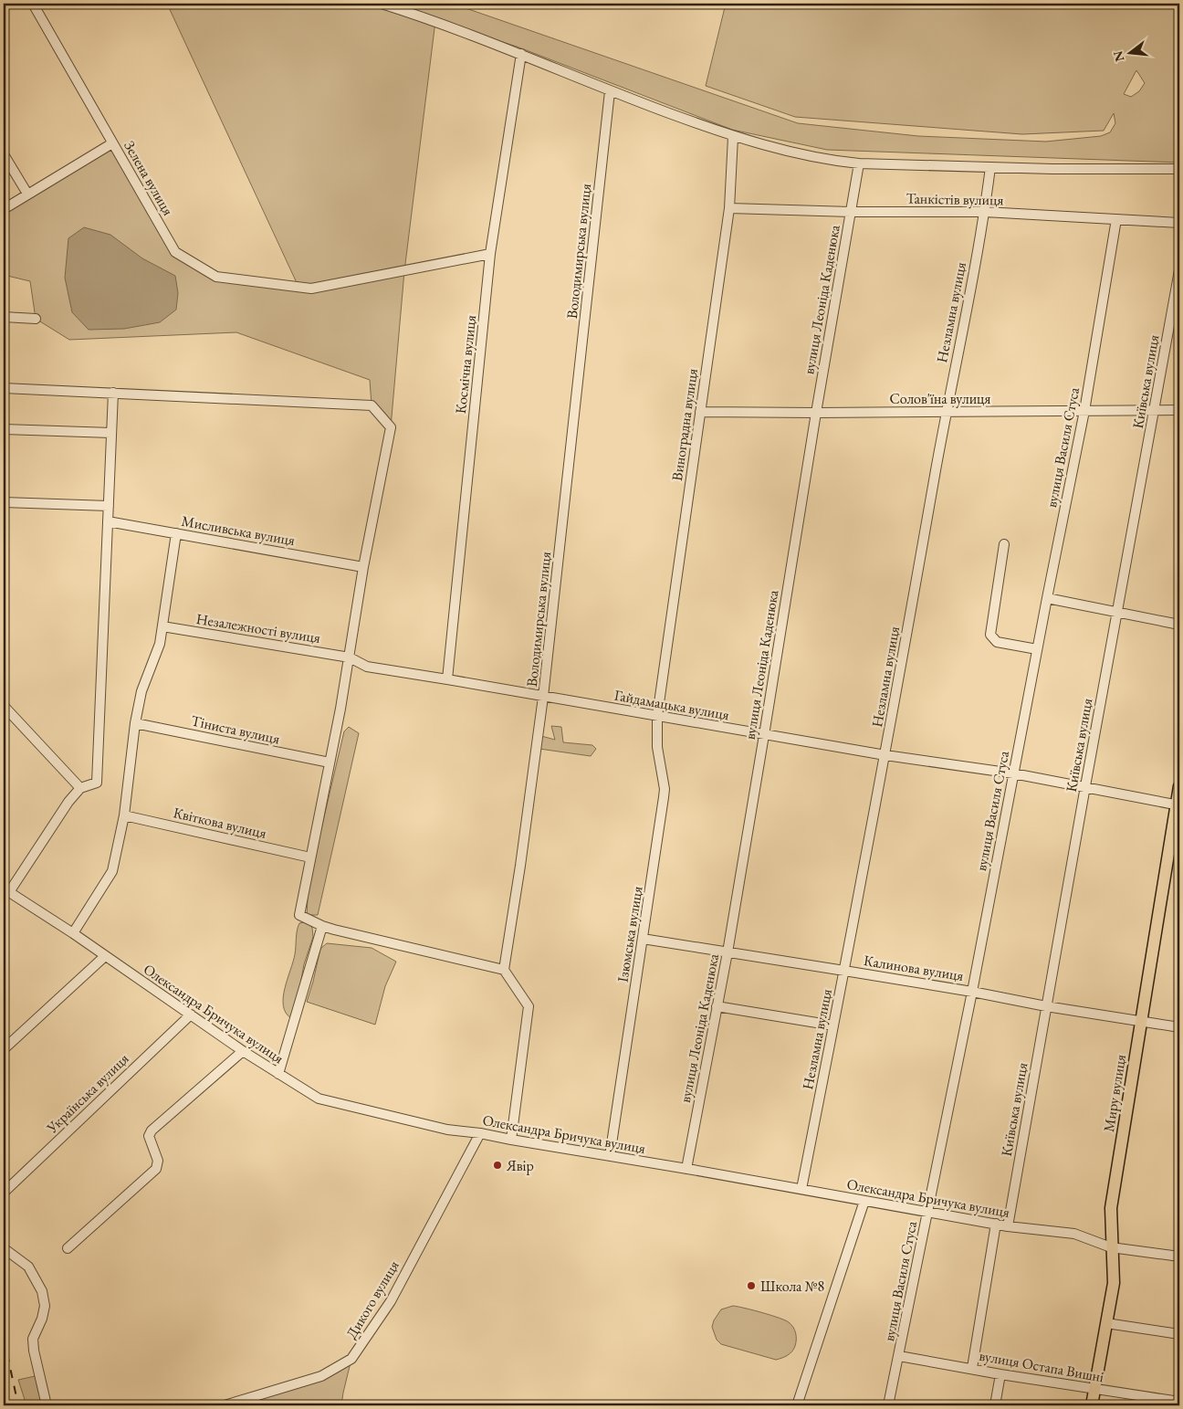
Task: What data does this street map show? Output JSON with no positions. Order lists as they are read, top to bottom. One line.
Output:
{"streets":{"main road":["Миру вулиця"],"street":["Зелена вулиця","Танкістів вулиця","Володимирська вулиця","вулиця Леоніда Каденюка","Незламна вулиця","Космічна вулиця","Київська вулиця","Солов'їна вулиця","Виноградна вулиця","вулиця Василя Стуса","Мисливська вулиця","Незалежності вулиця","Гайдамацька вулиця","Тіниста вулиця","Квіткова вулиця","Ізюмська вулиця","Калинова вулиця","Олександра Бричука вулиця","Українська вулиця","Дикого вулиця","вулиця Остапа Вишні"]},"crossings":[["Зелена вулиця","Космічна вулиця"],["Танкістів вулиця","вулиця Леоніда Каденюка"],["Танкістів вулиця","Незламна вулиця"],["Танкістів вулиця","Виноградна вулиця"],["Танкістів вулиця","вулиця Василя Стуса"],["Володимирська вулиця","Гайдамацька вулиця"],["вулиця Леоніда Каденюка","Солов'їна вулиця"],["вулиця Леоніда Каденюка","Гайдамацька вулиця"],["вулиця Леоніда Каденюка","Калинова вулиця"],["вулиця Леоніда Каденюка","Олександра Бричука вулиця"],["Незламна вулиця","Солов'їна вулиця"],["Незламна вулиця","Гайдамацька вулиця"],["Незламна вулиця","Калинова вулиця"],["Незламна вулиця","Олександра Бричука вулиця"],["Космічна вулиця","Гайдамацька вулиця"],["Київська вулиця","Солов'їна вулиця"],["Київська вулиця","Гайдамацька вулиця"],["Київська вулиця","Калинова вулиця"],["Київська вулиця","Олександра Бричука вулиця"],["Солов'їна вулиця","Виноградна вулиця"],["Солов'їна вулиця","вулиця Василя Стуса"],["Виноградна вулиця","Гайдамацька вулиця"],["Виноградна вулиця","Ізюмська вулиця"],["вулиця Василя Стуса","Гайдамацька вулиця"],["вулиця Василя Стуса","Калинова вулиця"],["вулиця Василя Стуса","Олександра Бричука вулиця"],["вулиця Василя Стуса","вулиця Остапа Вишні"],["Незалежності вулиця","Гайдамацька вулиця"],["Гайдамацька вулиця","Ізюмська вулиця"],["Гайдамацька вулиця","Миру вулиця"],["Ізюмська вулиця","Калинова вулиця"],["Ізюмська вулиця","Олександра Бричука вулиця"],["Калинова вулиця","Миру вулиця"],["Олександра Бричука вулиця","Українська вулиця"],["Олександра Бричука вулиця","Миру вулиця"],["Олександра Бричука вулиця","Дикого вулиця"],["Миру вулиця","вулиця Остапа Вишні"]],"places":["Явiр","Школа №8"],"north":"left"}
